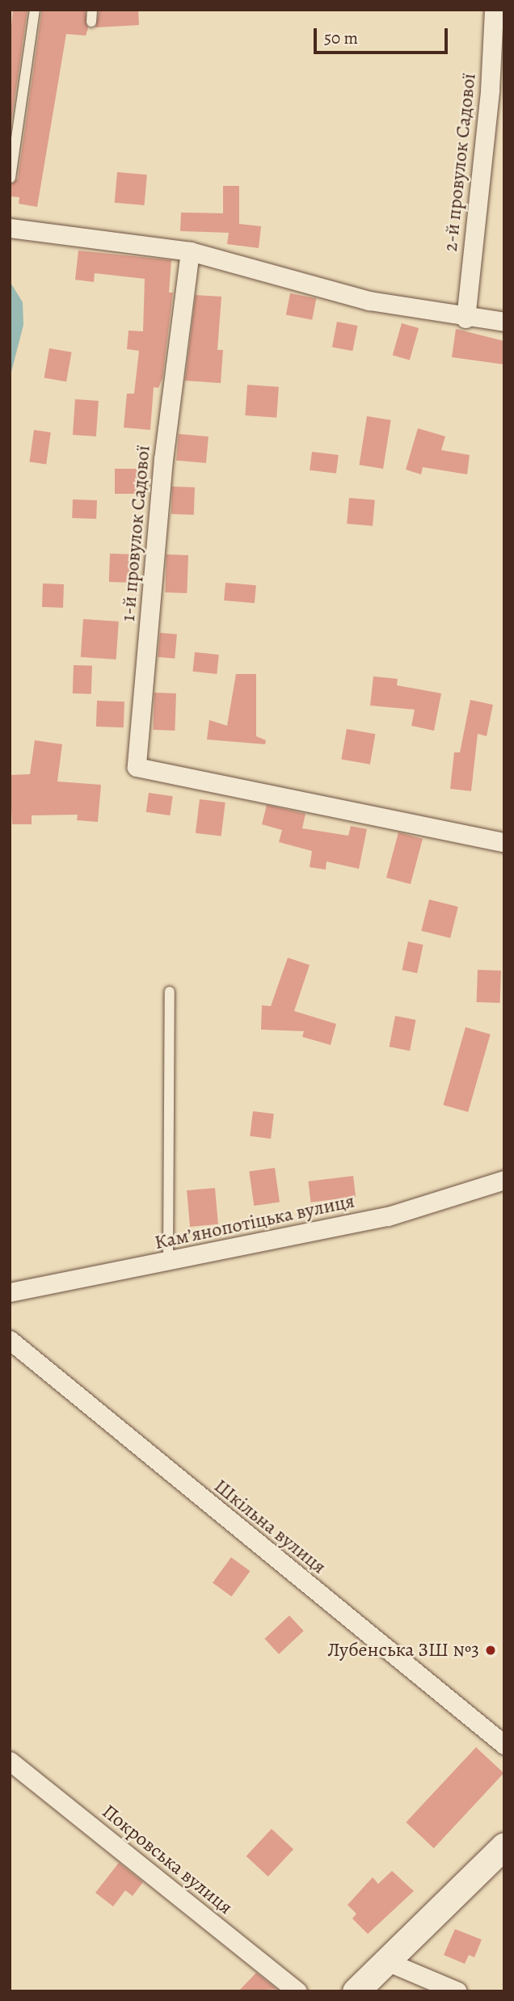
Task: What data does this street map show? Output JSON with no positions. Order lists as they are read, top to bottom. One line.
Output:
{"streets":{"street":["2-й провулок Садової","1-й провулок Садової","Камʼянопотіцька вулиця","Шкільна вулиця","Покровська вулиця"]},"places":["Лубенська ЗШ №3"],"scale_bar":"50 m"}
